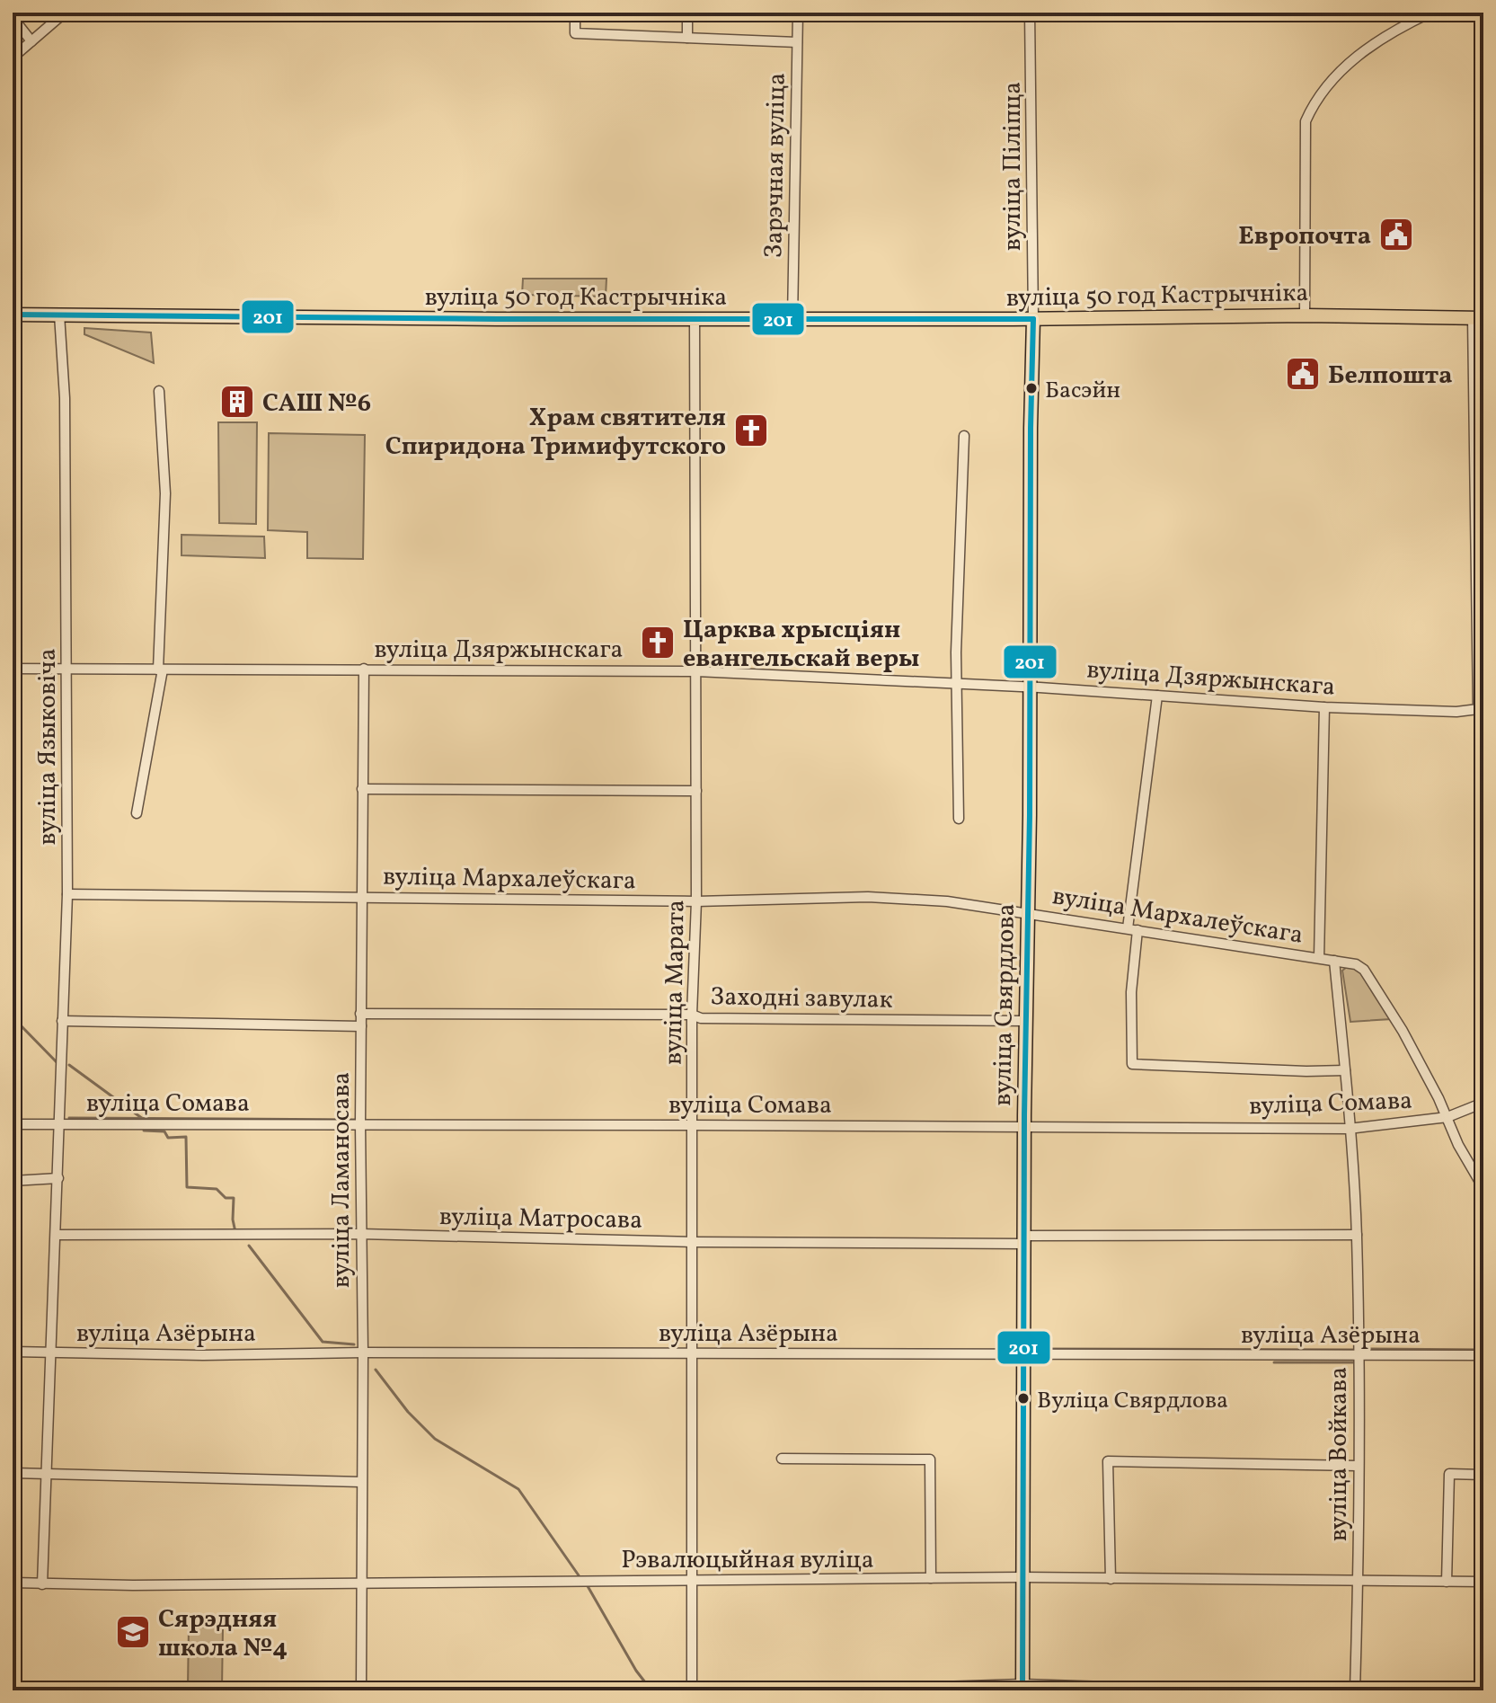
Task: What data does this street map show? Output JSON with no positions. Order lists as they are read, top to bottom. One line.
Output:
{"streets":{"main road":["вуліца 50 год Кастрычніка","вуліца Свярдлова"],"street":["Зарэчная вуліца","вуліца Піліпца","вуліца Дзяржынскага","вуліца Языковіча","вуліца Мархалеўскага","вуліца Марата","Заходні завулак","вуліца Сомава","вуліца Ламаносава","вуліца Матросава","вуліца Азёрына","вуліца Войкава","Рэвалюцыйная вуліца"]},"crossings":[["Зарэчная вуліца","вуліца 50 год Кастрычніка"],["вуліца Піліпца","вуліца 50 год Кастрычніка"],["вуліца Піліпца","вуліца Свярдлова"],["вуліца 50 год Кастрычніка","вуліца Дзяржынскага"],["вуліца 50 год Кастрычніка","вуліца Языковіча"],["вуліца 50 год Кастрычніка","вуліца Марата"],["вуліца 50 год Кастрычніка","вуліца Свярдлова"],["вуліца Дзяржынскага","вуліца Языковіча"],["вуліца Дзяржынскага","вуліца Марата"],["вуліца Дзяржынскага","вуліца Свярдлова"],["вуліца Дзяржынскага","вуліца Ламаносава"],["вуліца Языковіча","вуліца Мархалеўскага"],["вуліца Языковіча","вуліца Сомава"],["вуліца Языковіча","вуліца Матросава"],["вуліца Языковіча","вуліца Азёрына"],["вуліца Языковіча","Рэвалюцыйная вуліца"],["вуліца Мархалеўскага","вуліца Марата"],["вуліца Мархалеўскага","вуліца Свярдлова"],["вуліца Мархалеўскага","вуліца Сомава"],["вуліца Мархалеўскага","вуліца Ламаносава"],["вуліца Мархалеўскага","вуліца Войкава"],["вуліца Марата","Заходні завулак"],["вуліца Марата","вуліца Сомава"],["вуліца Марата","вуліца Матросава"],["вуліца Марата","вуліца Азёрына"],["вуліца Марата","Рэвалюцыйная вуліца"],["Заходні завулак","вуліца Свярдлова"],["Заходні завулак","вуліца Ламаносава"],["вуліца Свярдлова","вуліца Сомава"],["вуліца Свярдлова","вуліца Матросава"],["вуліца Свярдлова","вуліца Азёрына"],["вуліца Свярдлова","Рэвалюцыйная вуліца"],["вуліца Сомава","вуліца Ламаносава"],["вуліца Сомава","вуліца Войкава"],["вуліца Ламаносава","вуліца Матросава"],["вуліца Ламаносава","вуліца Азёрына"],["вуліца Ламаносава","Рэвалюцыйная вуліца"],["вуліца Матросава","вуліца Войкава"],["вуліца Азёрына","вуліца Войкава"],["вуліца Войкава","Рэвалюцыйная вуліца"]],"places":{"public building":["Европочта","Белпошта"],"other":["Басэйн","Вуліца Свярдлова"],"building":["САШ №6"],"church":["Храм святителя Спиридона Тримифутского","Царква хрысціян евангельскай веры"],"school or university":["Сярэдняя школа №4"]},"lines":["transit line 201"]}
